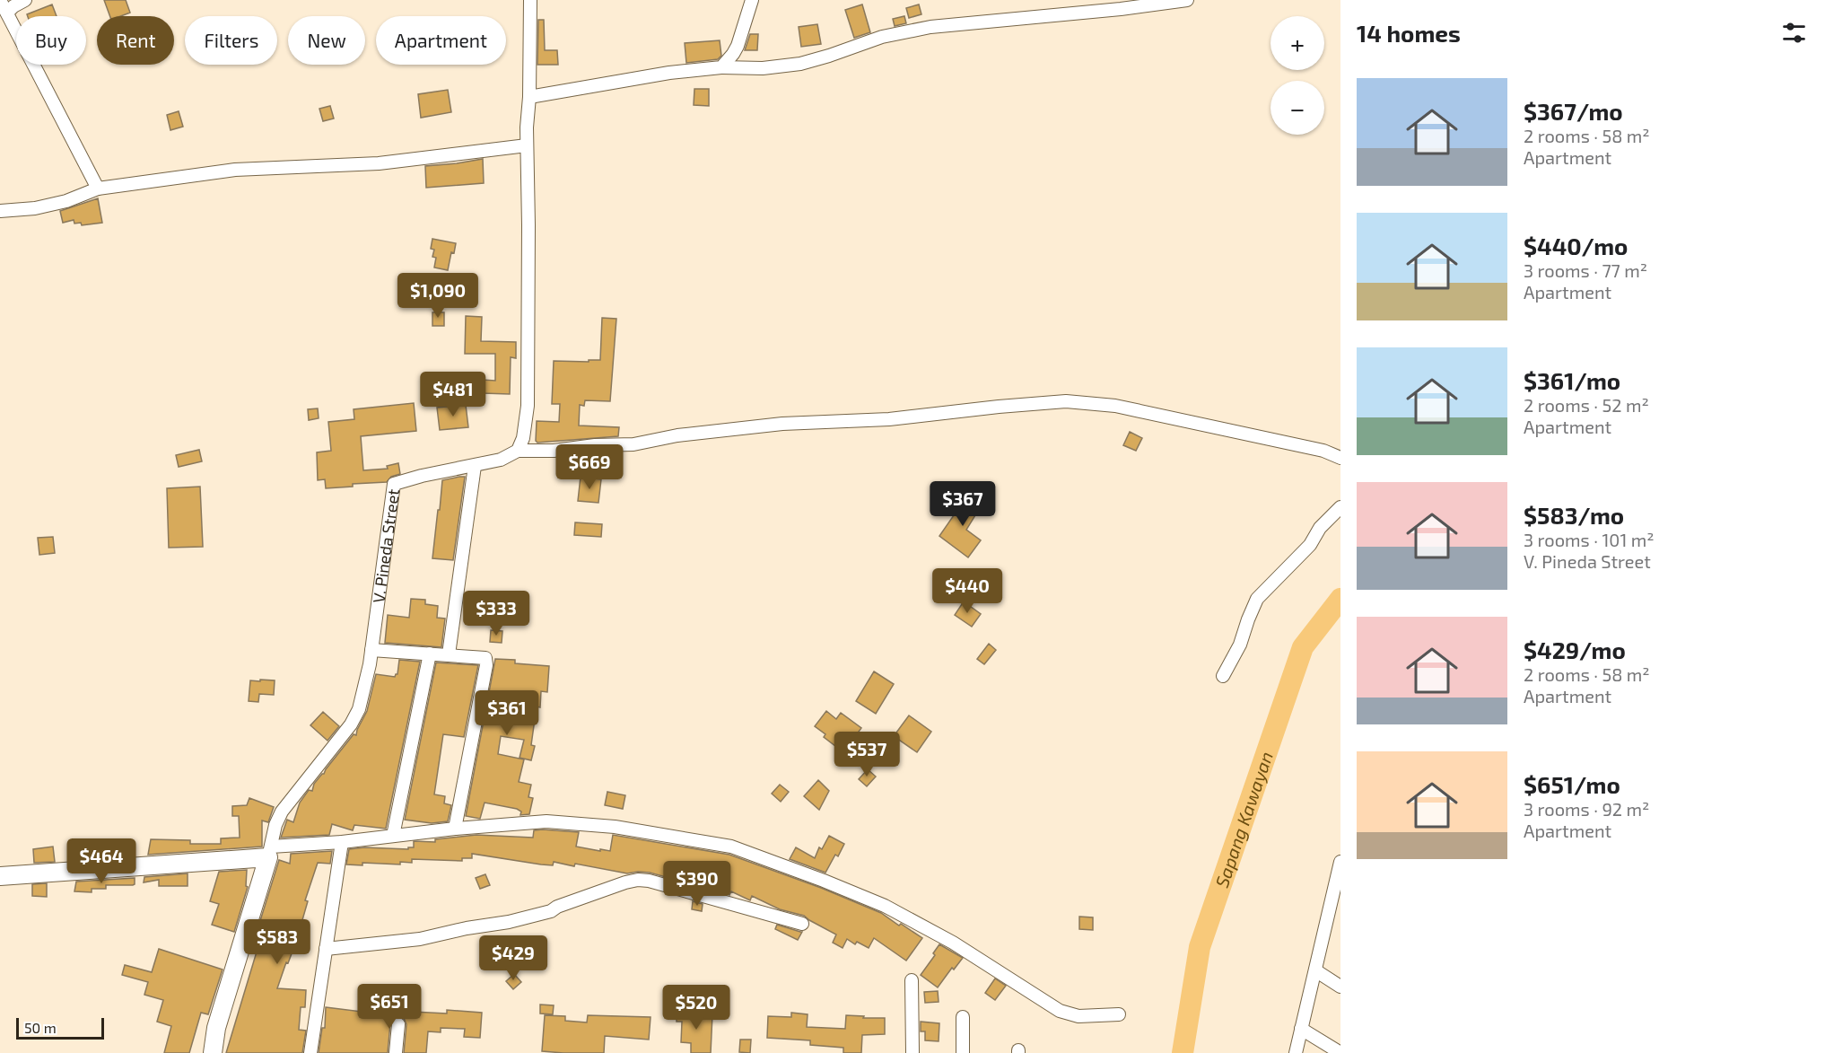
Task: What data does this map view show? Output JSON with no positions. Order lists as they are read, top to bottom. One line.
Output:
{"streets":{"street":["V. Pineda Street"]},"water":["Sapang Kawayan"],"scale_bar":"50 m","page":{"heading":"14 homes","map_buttons":["+","−"],"chip":["Buy","Rent","Filters","New","Apartment"],"list":[{"name":"$367/mo","note":"2 rooms · 58 m² · Apartment"},{"name":"$440/mo","note":"3 rooms · 77 m² · Apartment"},{"name":"$361/mo","note":"2 rooms · 52 m² · Apartment"},{"name":"$583/mo","note":"3 rooms · 101 m² · V. Pineda Street"},{"name":"$429/mo","note":"2 rooms · 58 m² · Apartment"},{"name":"$651/mo","note":"3 rooms · 92 m² · Apartment"}],"price":["$1,090","$481","$669","$367","$440","$333","$361","$537","$464","$390","$583","$429","$651","$520"],"scale":"50 m"}}
